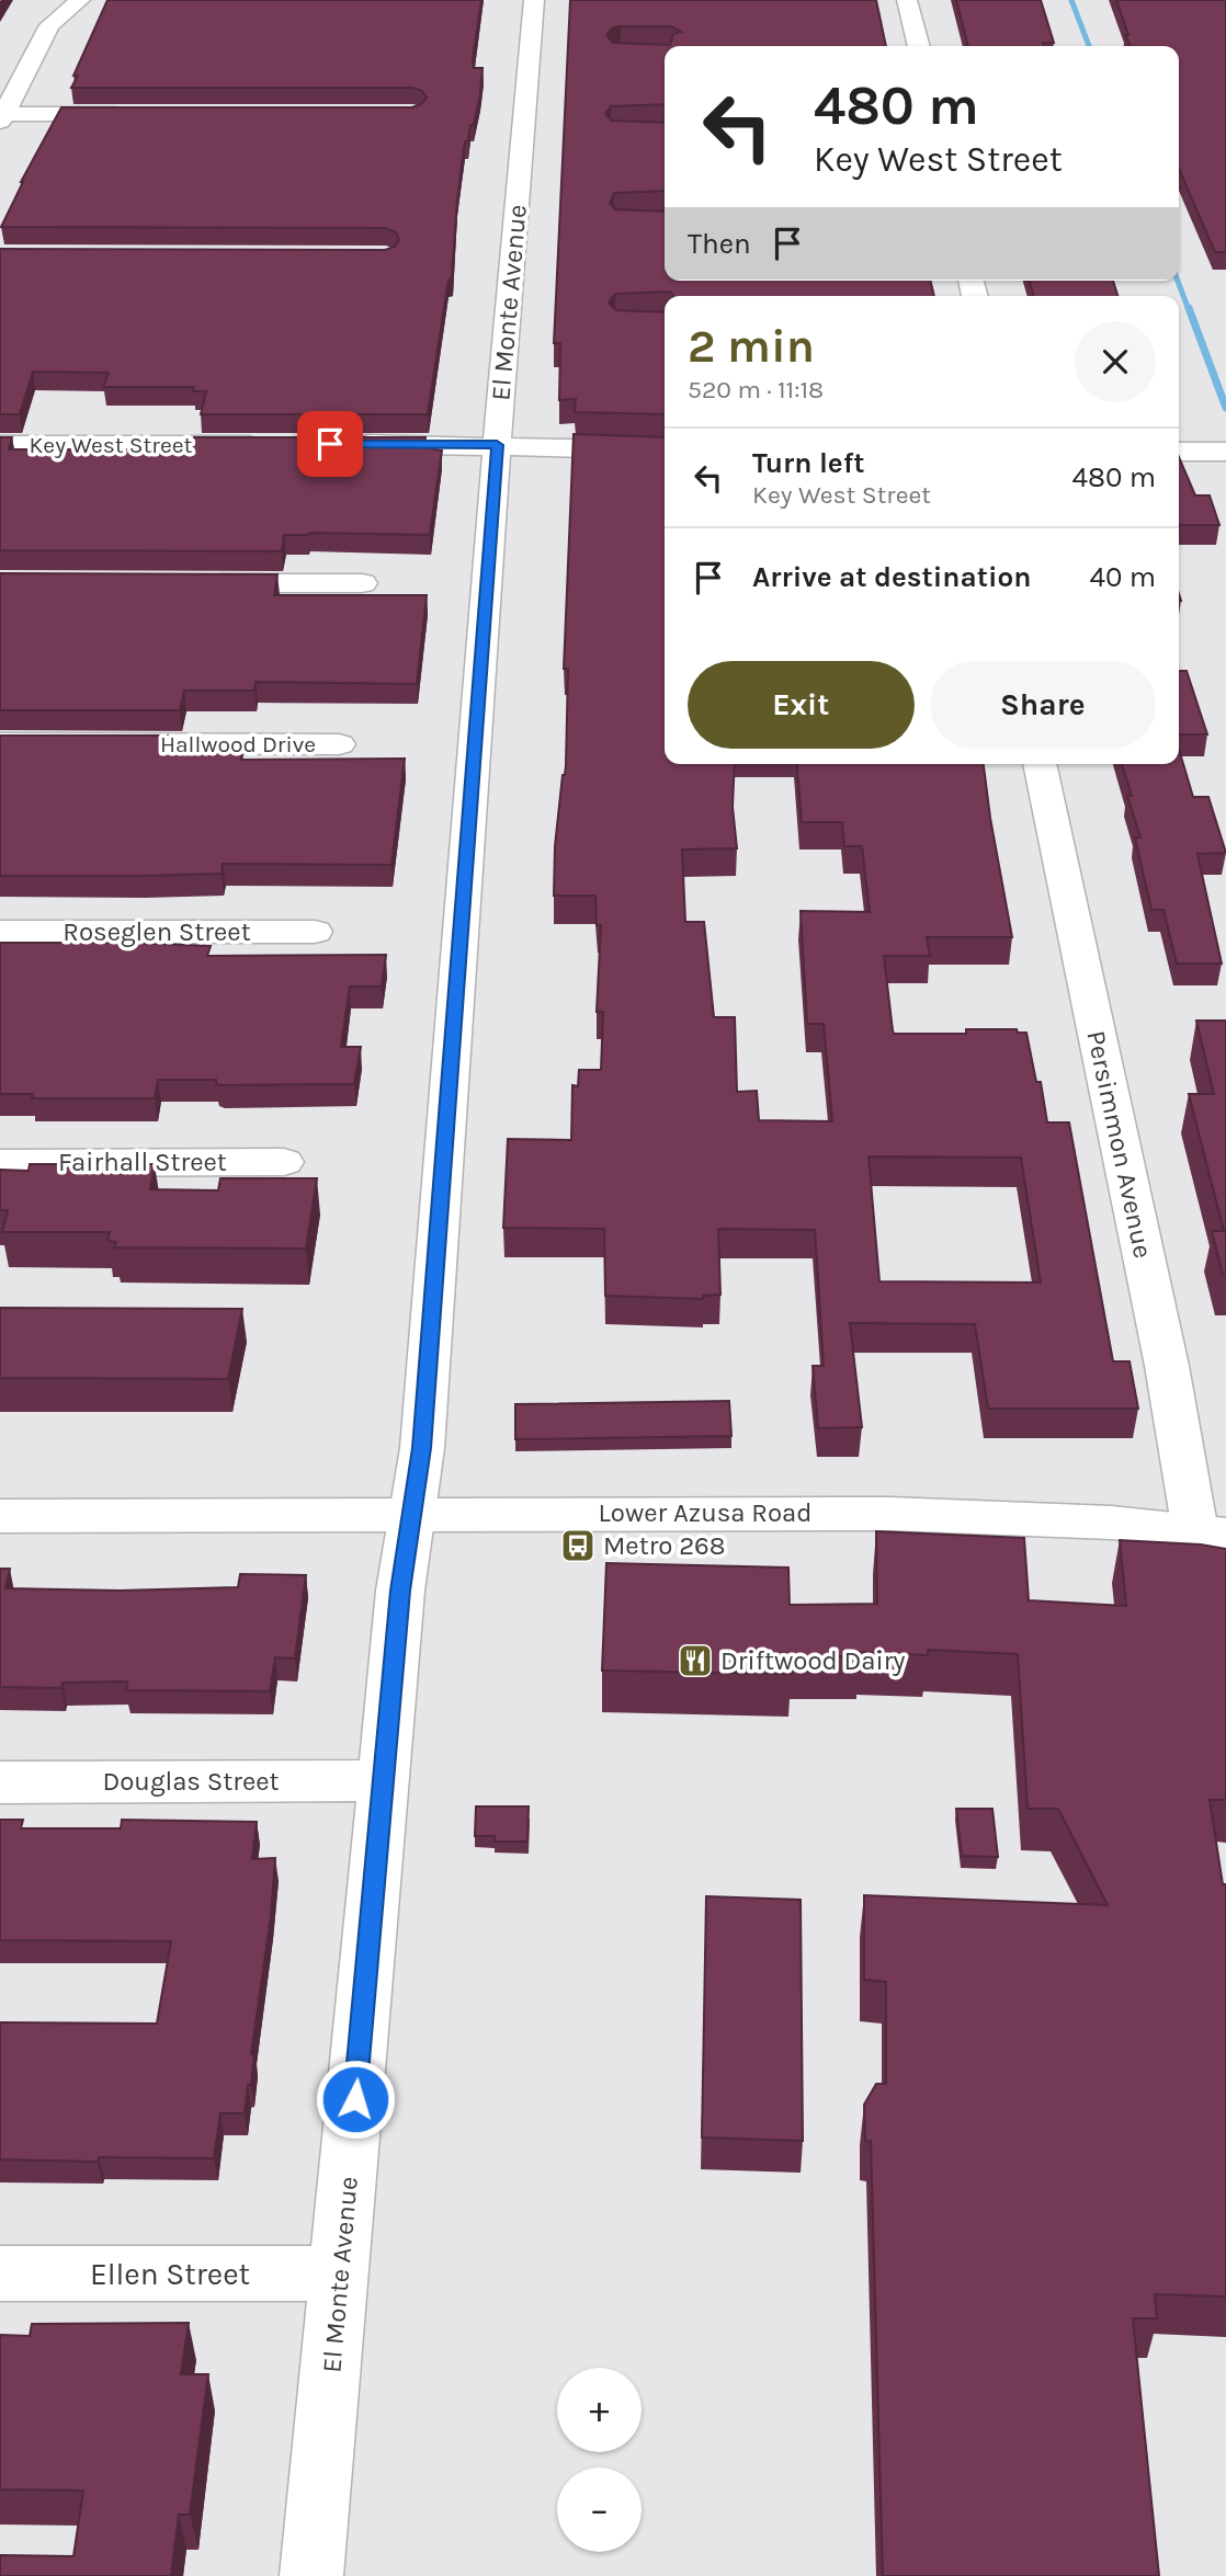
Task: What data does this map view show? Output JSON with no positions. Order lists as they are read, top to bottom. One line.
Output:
{"streets":{"street":["El Monte Avenue","Key West Street","Hallwood Drive","Roseglen Street","Persimmon Avenue","Fairhall Street","Lower Azusa Road","Douglas Street","Ellen Street"]},"crossings":[["El Monte Avenue","Lower Azusa Road"],["El Monte Avenue","Douglas Street"],["El Monte Avenue","Ellen Street"],["Persimmon Avenue","Lower Azusa Road"]],"places":{"bus stop":["Metro 268"],"restaurant":["Driftwood Dairy"]},"page":{"turn":["480 m","Key West Street"],"then":"Then","heading":["2 min","520 m · 11:18"],"list":[{"name":"Turn left","note":"Key West Street","value":"480 m"},{"name":"Arrive at destination","value":"40 m"}],"buttons":["Exit","Share"],"map_buttons":["+","−"]}}
